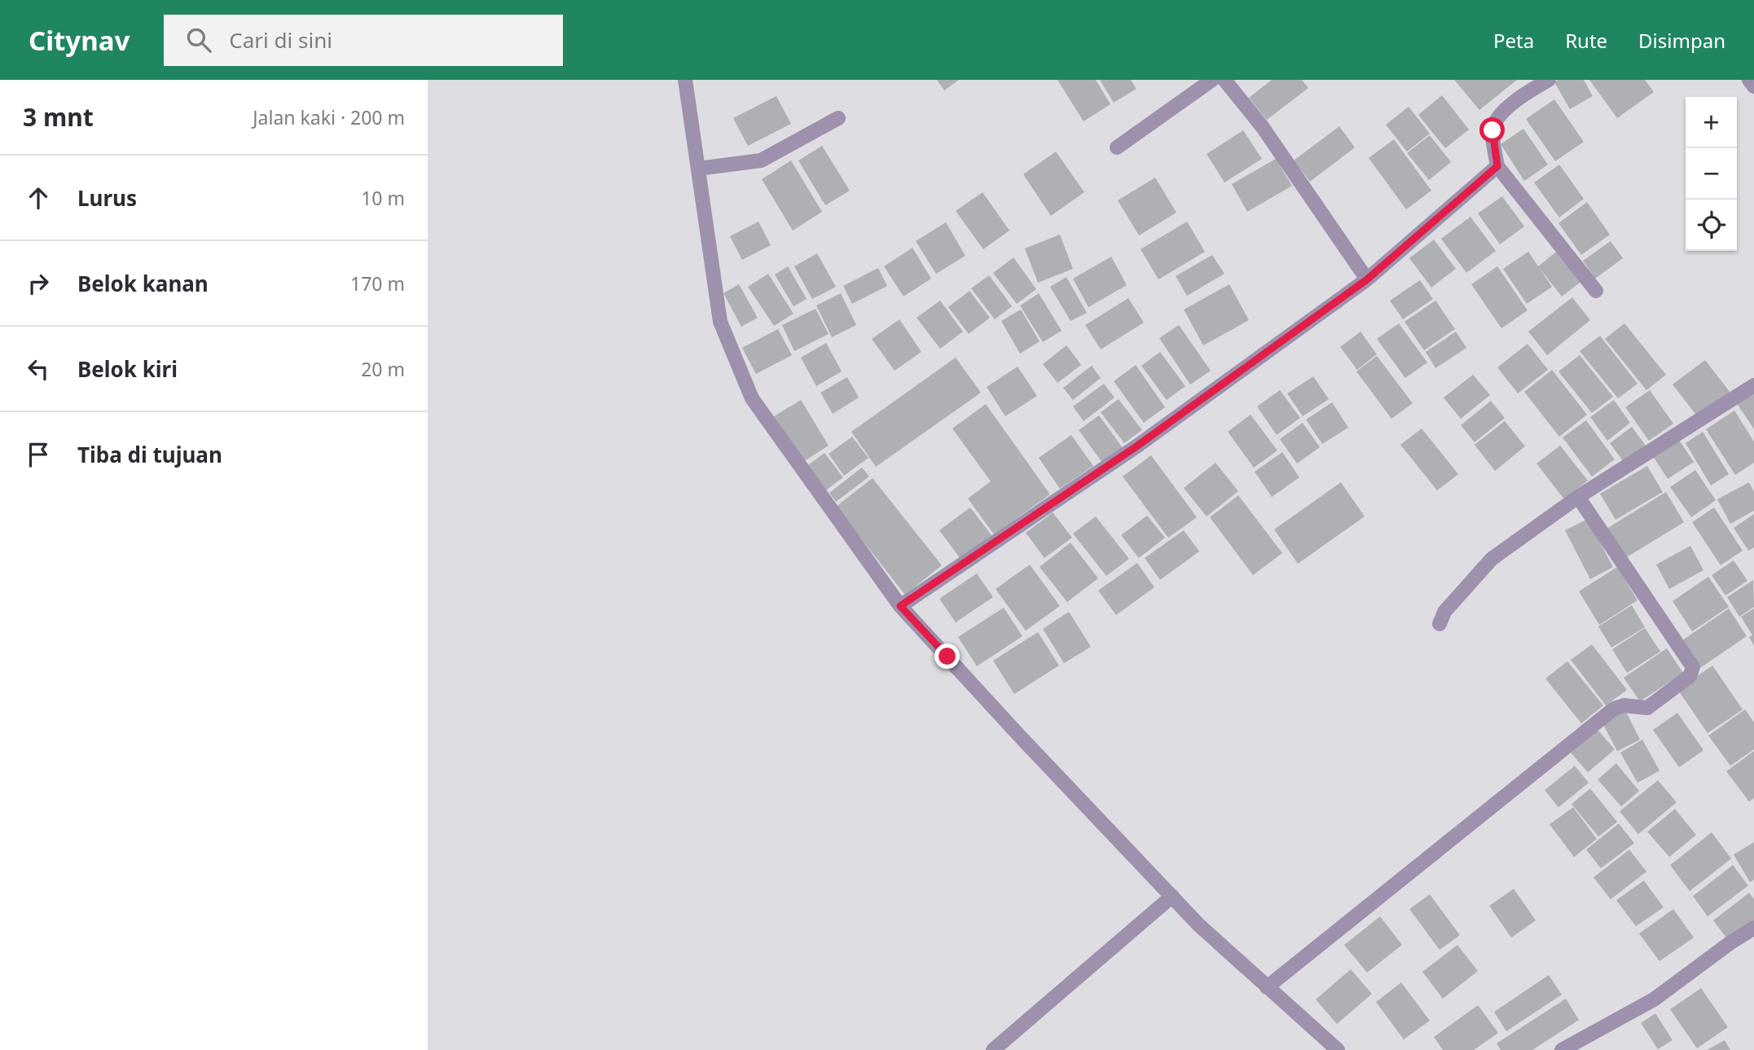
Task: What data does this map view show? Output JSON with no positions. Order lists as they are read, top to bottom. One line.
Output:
{"page":{"header":"Citynav","search":"Cari di sini","nav":["Peta","Rute","Disimpan"],"heading":["3 mnt","Jalan kaki · 200 m"],"map_buttons":["+","−"],"list":[["Lurus","10 m"],["Belok kanan","170 m"],["Belok kiri","20 m"],"Tiba di tujuan"]}}
